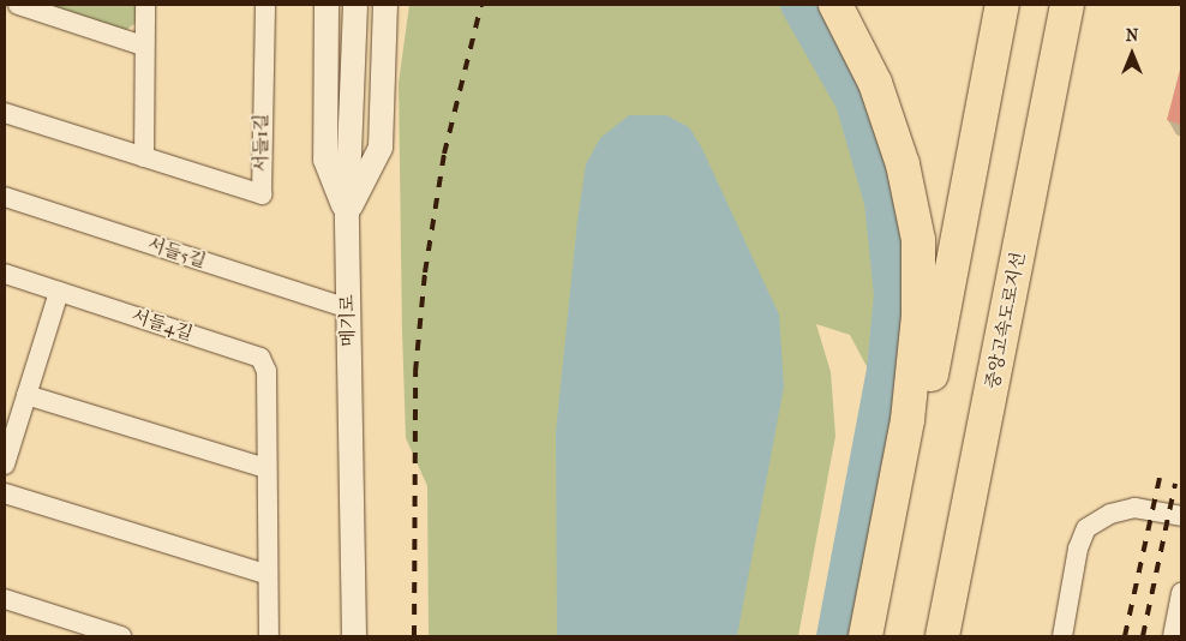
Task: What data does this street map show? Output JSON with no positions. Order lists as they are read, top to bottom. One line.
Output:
{"streets":{"highway":["중앙고속도로지선"],"street":["서들1길","서들5길","메기로","서들4길"]},"crossings":[["서들5길","메기로"]],"north":"top"}
